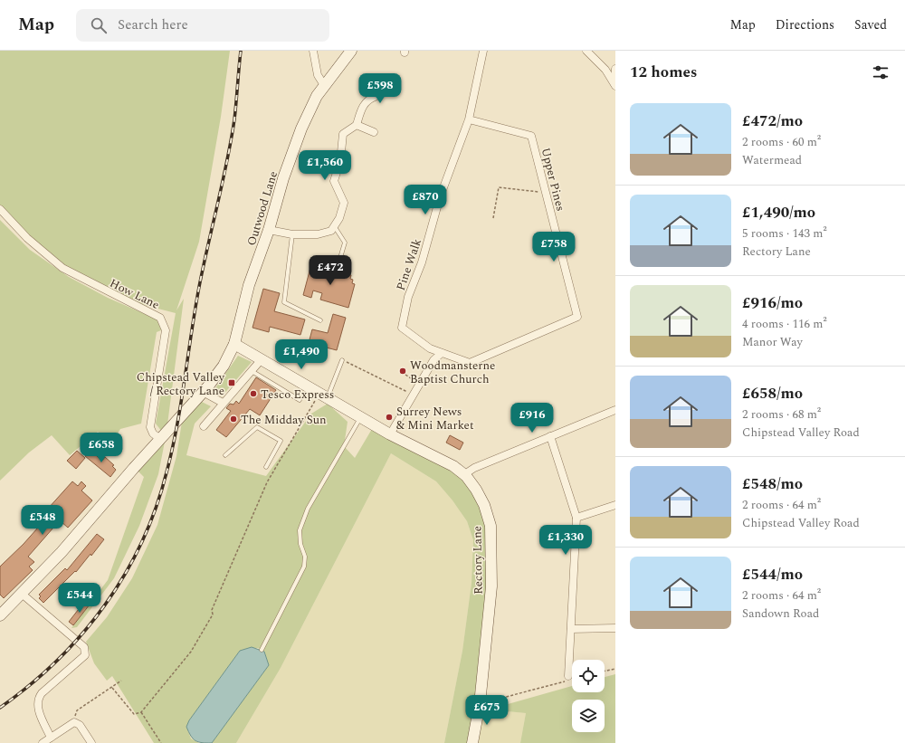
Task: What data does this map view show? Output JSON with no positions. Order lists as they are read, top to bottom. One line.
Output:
{"streets":{"main road":["Outwood Lane","Rectory Lane"],"street":["Upper Pines","Pine Walk","How Lane"]},"crossings":[["Upper Pines","Pine Walk"],["Outwood Lane","How Lane"],["Outwood Lane","Rectory Lane"]],"places":{"other":["Woodmansterne Baptist Church","Tesco Express","Surrey News & Mini Market","The Midday Sun"],"transit":["Chipstead Valley / Rectory Lane"]},"page":{"header":"Map","search":"Search here","nav":["Map","Directions","Saved"],"heading":"12 homes","price":["£598","£1,560","£870","£758","£472","£1,490","£916","£658","£548","£1,330","£544","£675"],"list":[{"name":"£472/mo","note":"2 rooms · 60 m² · Watermead"},{"name":"£1,490/mo","note":"5 rooms · 143 m² · Rectory Lane"},{"name":"£916/mo","note":"4 rooms · 116 m² · Manor Way"},{"name":"£658/mo","note":"2 rooms · 68 m² · Chipstead Valley Road"},{"name":"£548/mo","note":"2 rooms · 64 m² · Chipstead Valley Road"},{"name":"£544/mo","note":"2 rooms · 64 m² · Sandown Road"}]}}
